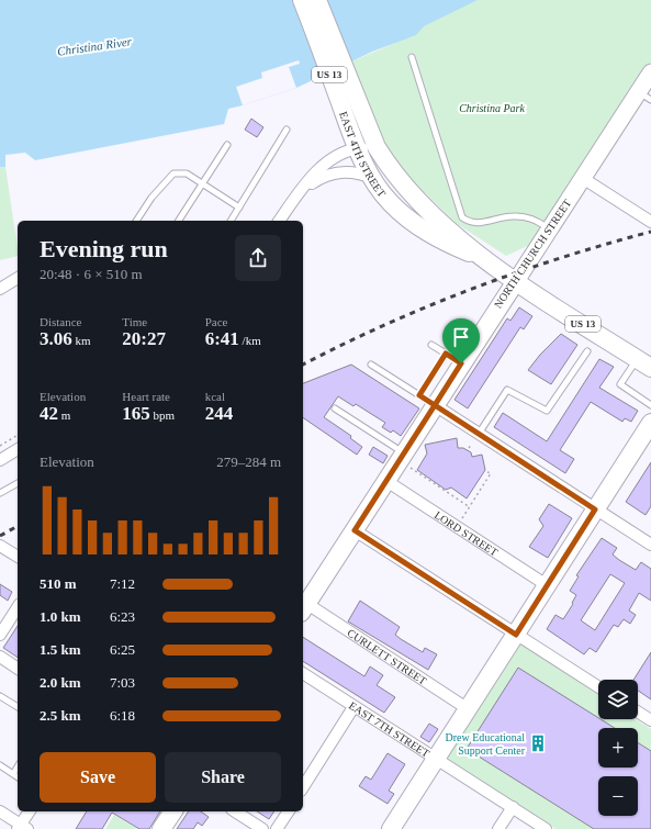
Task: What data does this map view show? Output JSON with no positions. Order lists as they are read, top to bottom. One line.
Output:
{"streets":{"main road":["US 13","EAST 4TH STREET","NORTH CHURCH STREET"],"street":["LORD STREET","CURLETT STREET","EAST 7TH STREET"]},"crossings":[["EAST 4TH STREET","NORTH CHURCH STREET"],["NORTH CHURCH STREET","LORD STREET"],["NORTH CHURCH STREET","CURLETT STREET"]],"water":["Christina River"],"parks":["Christina Park"],"places":{"building":["Drew Educational Support Center"]},"page":{"heading":["Evening run","20:48 · 6 × 510 m"],"stats":[["Distance","3.06 km"],["Time","20:27"],["Pace","6:41 /km"],["Elevation","42 m"],["Heart rate","165 bpm"],["kcal","244"]],"chart":["Elevation","279–284 m"],"list":[{"name":"510 m","note":"7:12"},{"name":"1.0 km","note":"6:23"},{"name":"1.5 km","note":"6:25"},{"name":"2.0 km","note":"7:03"},{"name":"2.5 km","note":"6:18"}],"map_buttons":["+","−"],"buttons":["Save","Share"]}}
